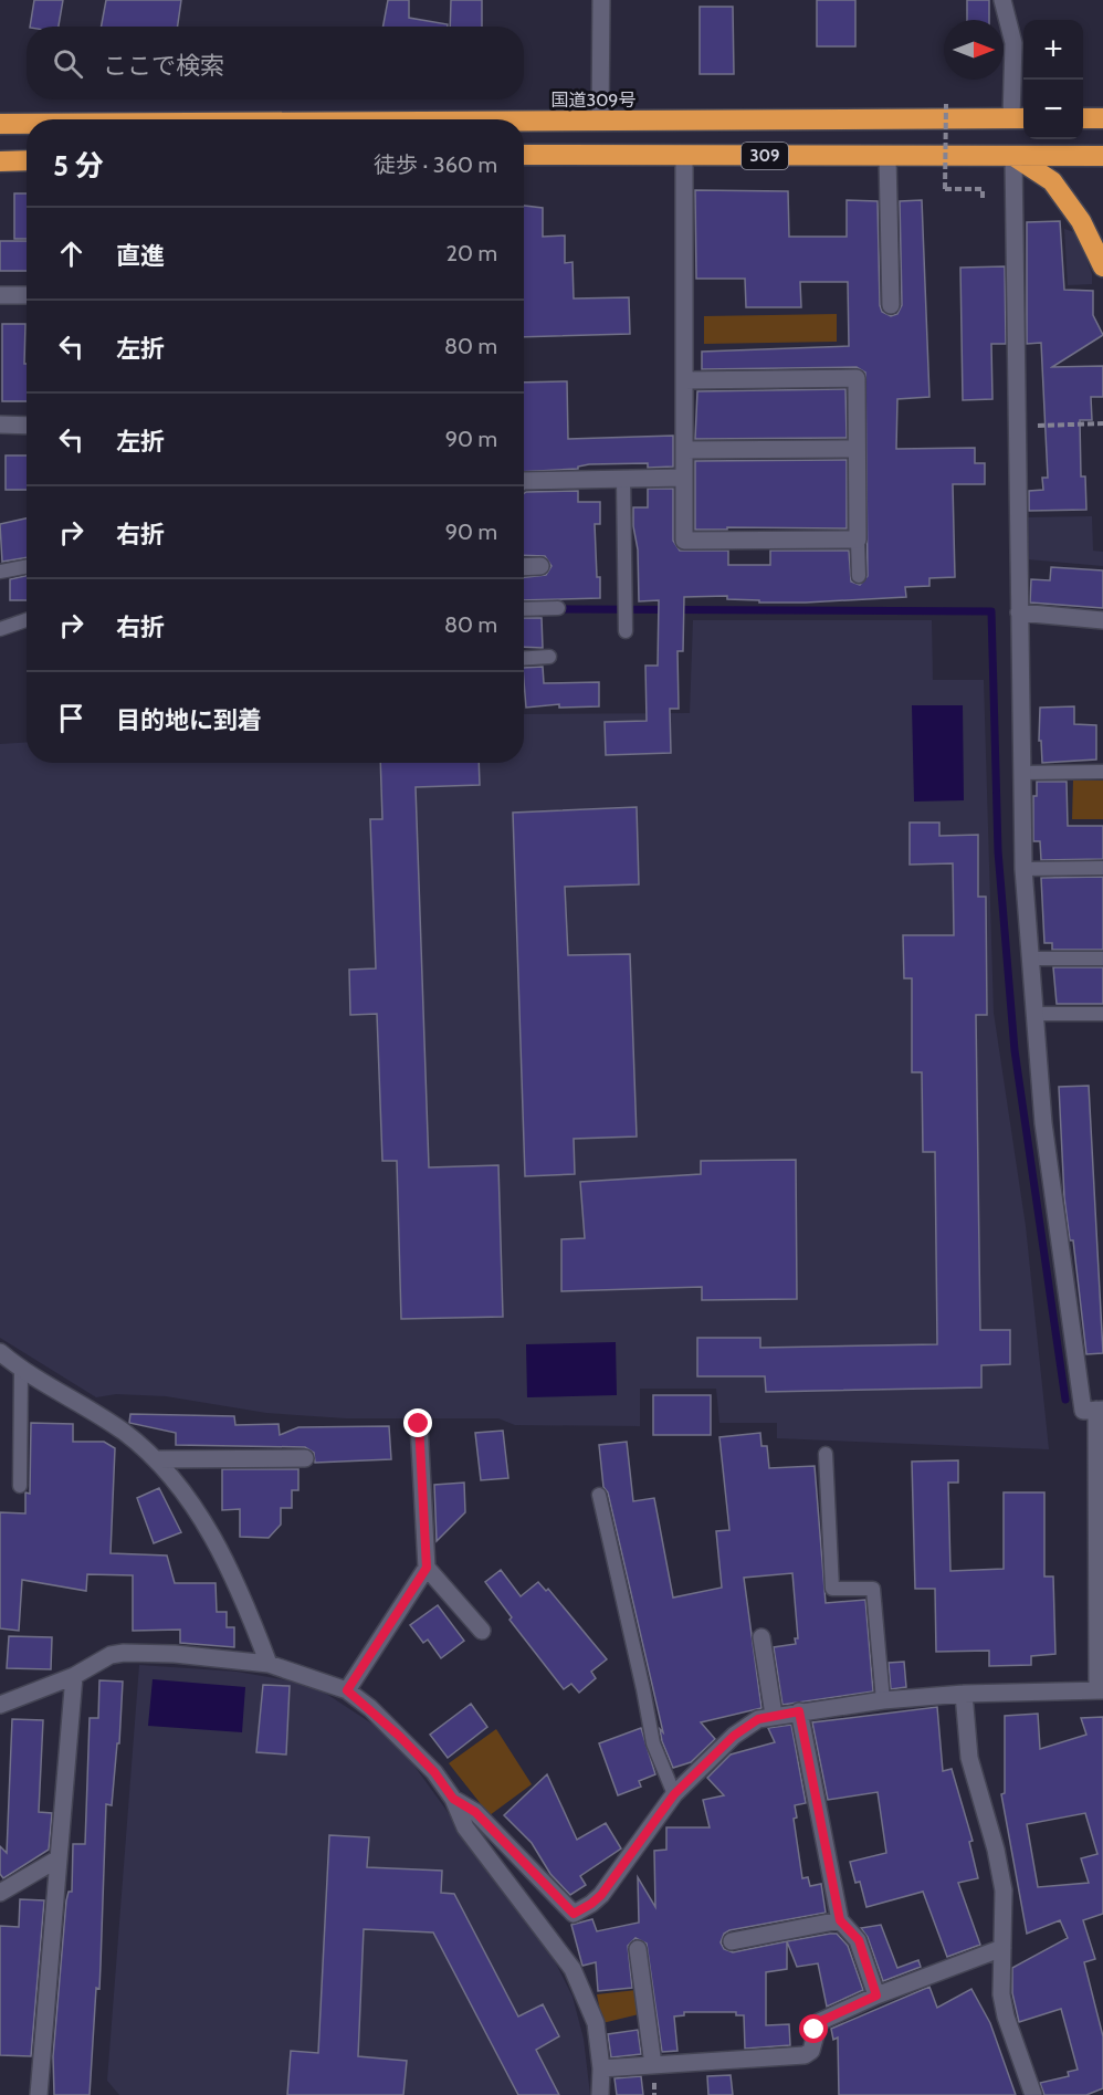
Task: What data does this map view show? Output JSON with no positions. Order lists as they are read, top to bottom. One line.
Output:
{"streets":{"highway":["国道309号","309"]},"north":"right","page":{"map_buttons":["+","−"],"search":"ここで検索","heading":["5 分","徒歩 · 360 m"],"list":[["直進","20 m"],["左折","80 m"],["左折","90 m"],["右折","90 m"],["右折","80 m"],"目的地に到着"]}}
